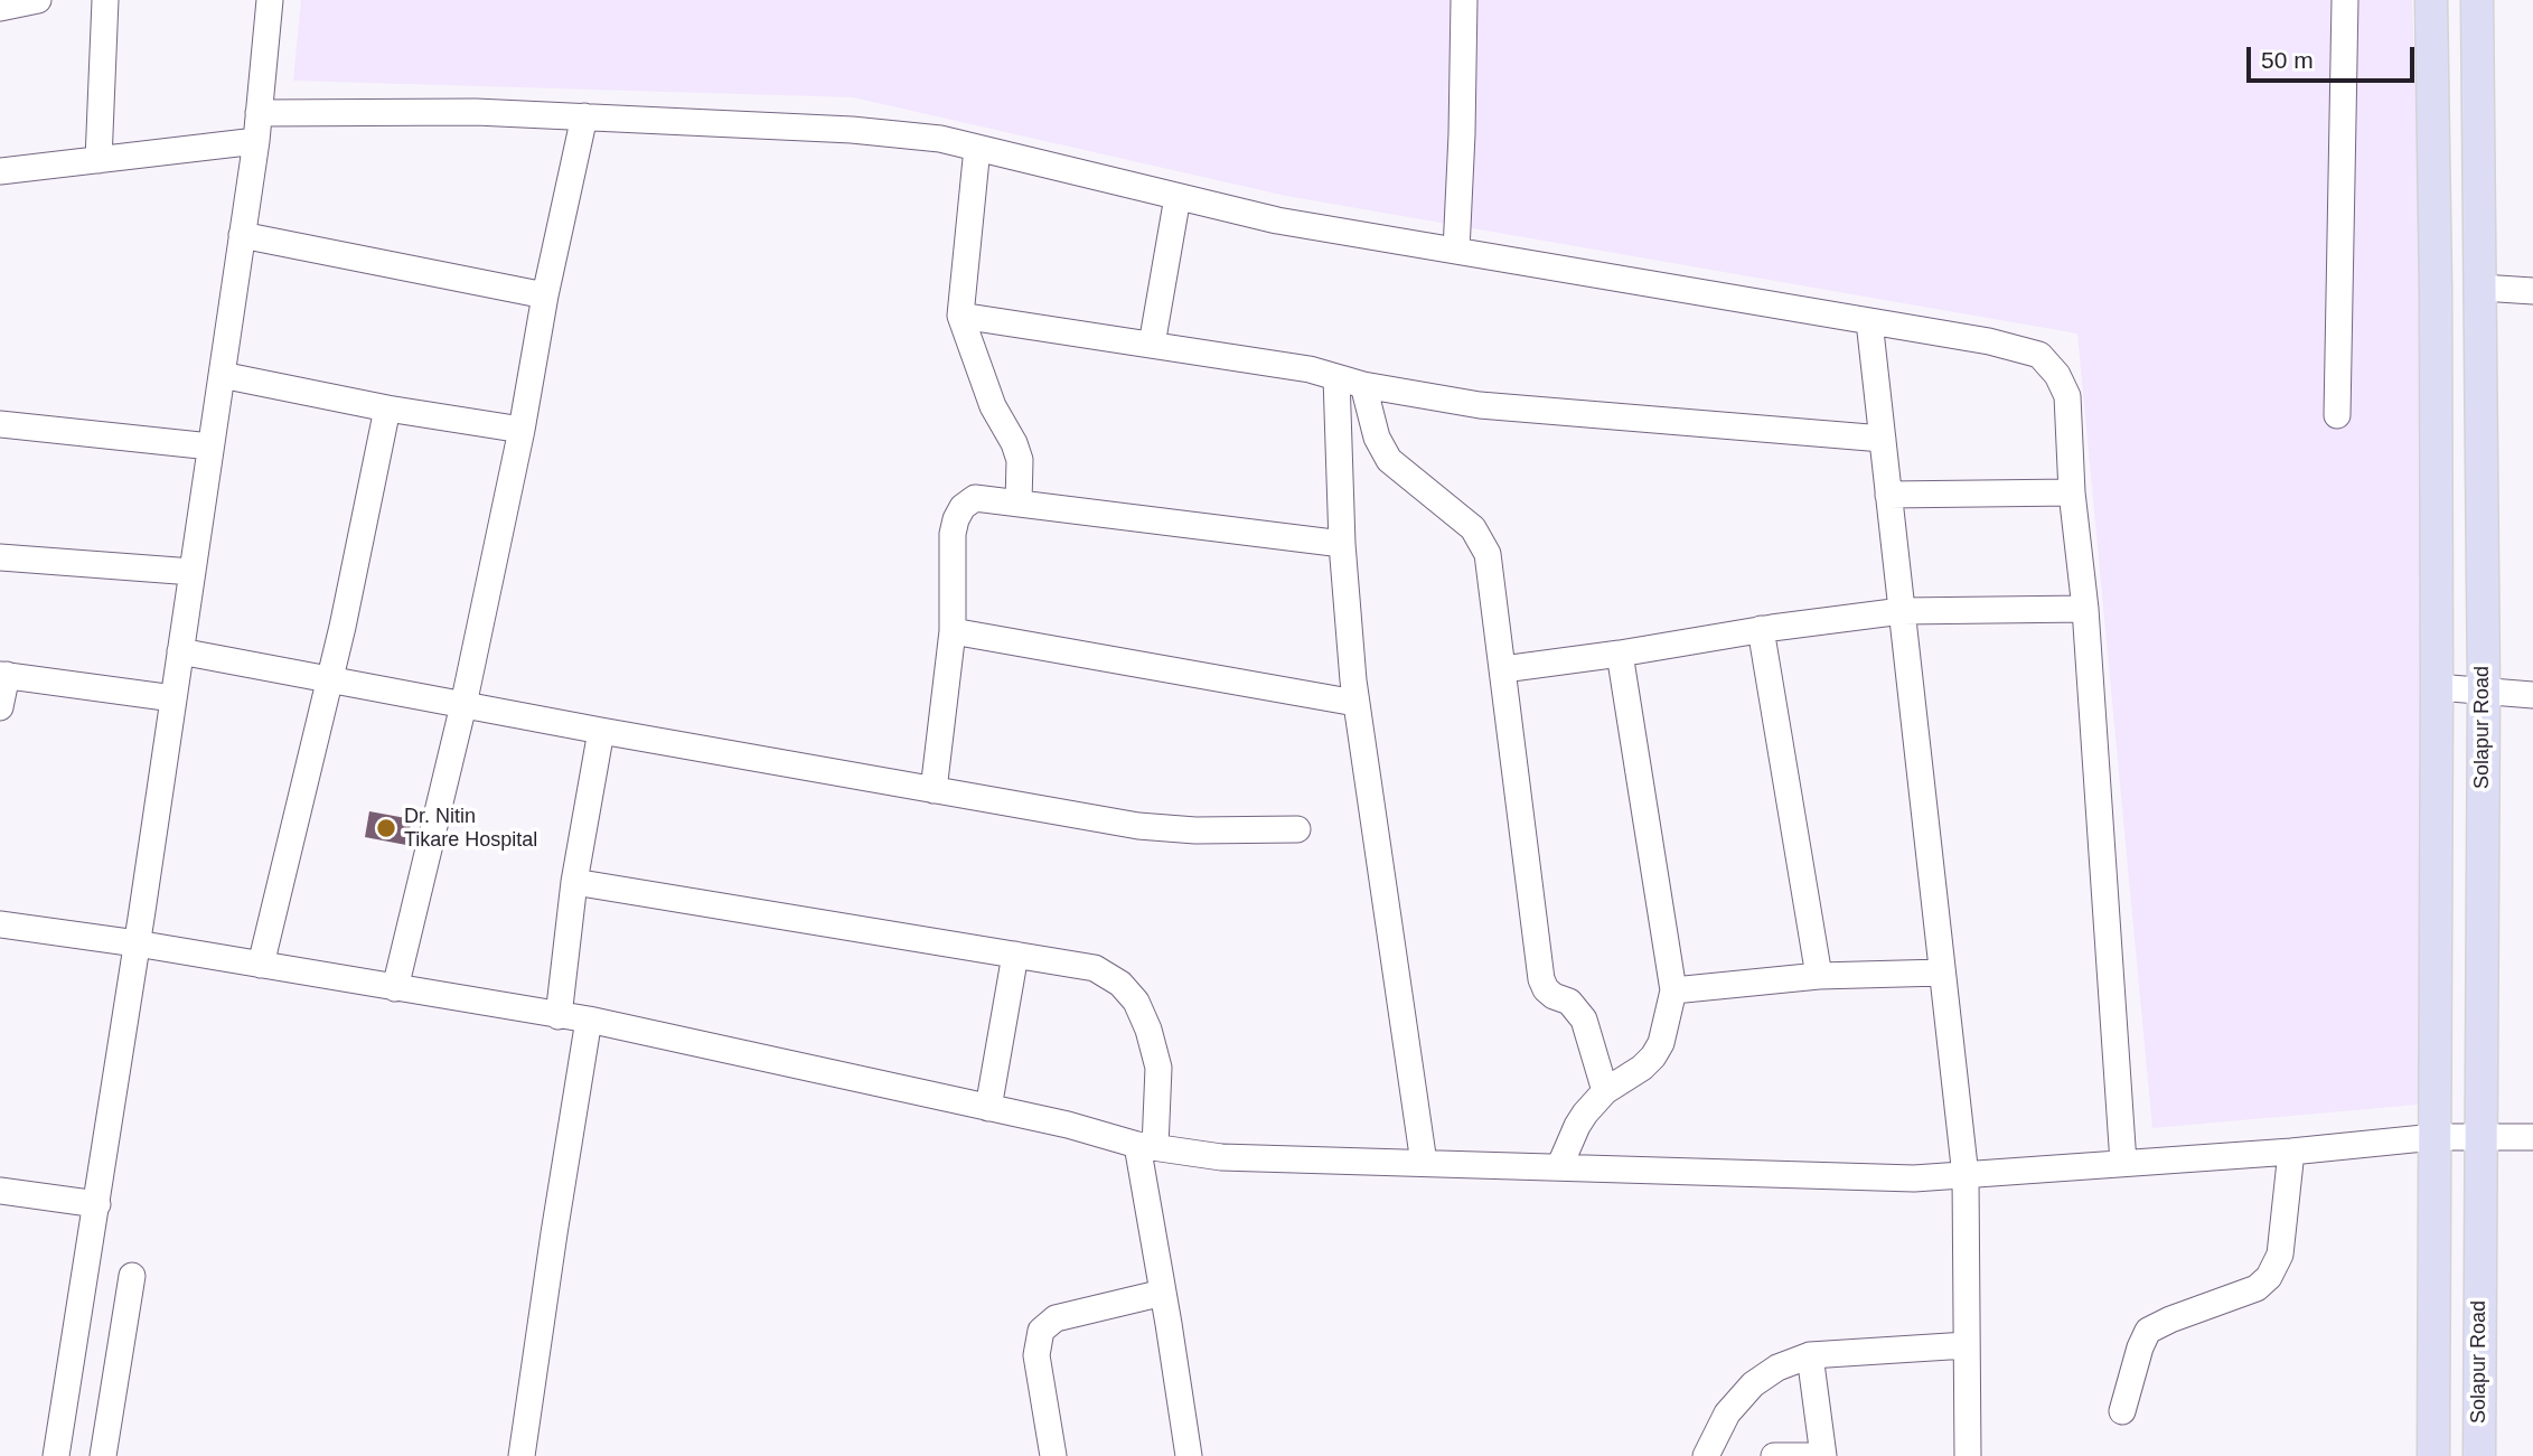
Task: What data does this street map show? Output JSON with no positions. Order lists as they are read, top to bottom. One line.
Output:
{"streets":{"main road":["Solapur Road"]},"places":["Dr. Nitin Tikare Hospital"],"scale_bar":"50 m"}
